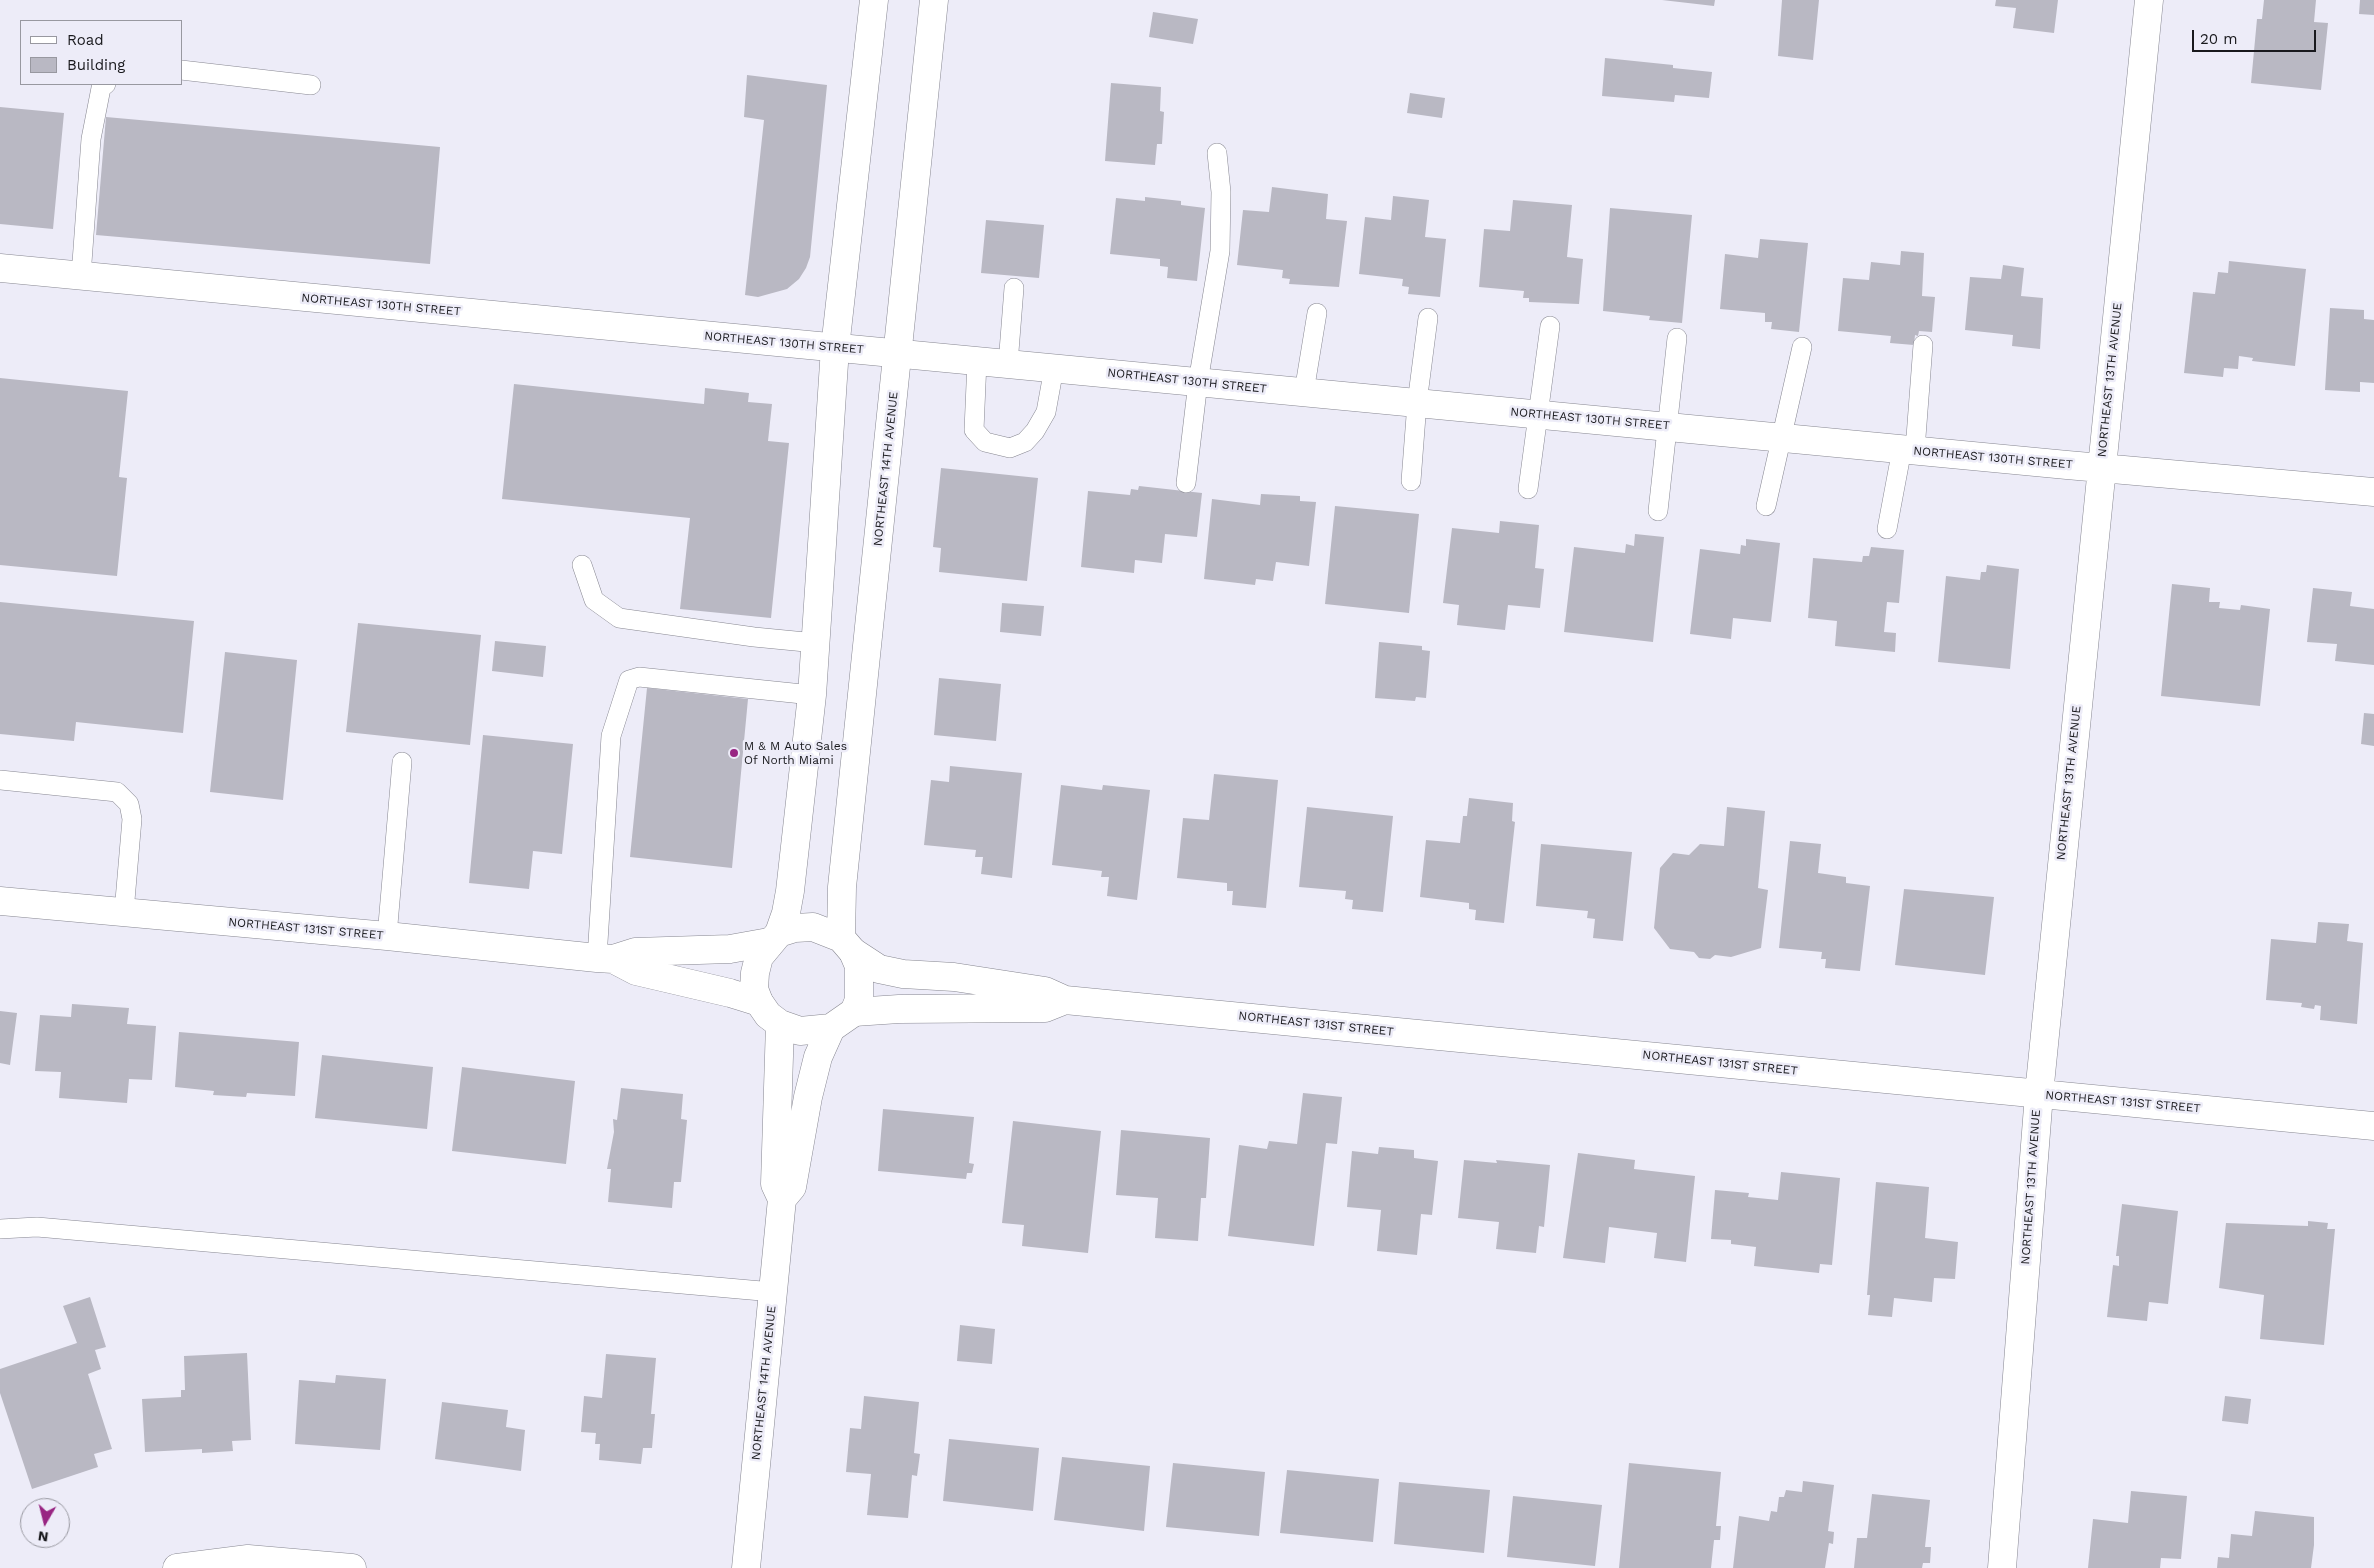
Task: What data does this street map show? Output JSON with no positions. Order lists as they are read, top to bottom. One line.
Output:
{"streets":{"street":["NORTHEAST 130TH STREET","NORTHEAST 13TH AVENUE","NORTHEAST 14TH AVENUE","NORTHEAST 131ST STREET"]},"crossings":[["NORTHEAST 130TH STREET","NORTHEAST 13TH AVENUE"],["NORTHEAST 130TH STREET","NORTHEAST 14TH AVENUE"],["NORTHEAST 13TH AVENUE","NORTHEAST 131ST STREET"],["NORTHEAST 14TH AVENUE","NORTHEAST 131ST STREET"]],"places":["M & M Auto Sales Of North Miami"],"legend":["Road","Building"],"scale_bar":"20 m","north":"bottom"}
